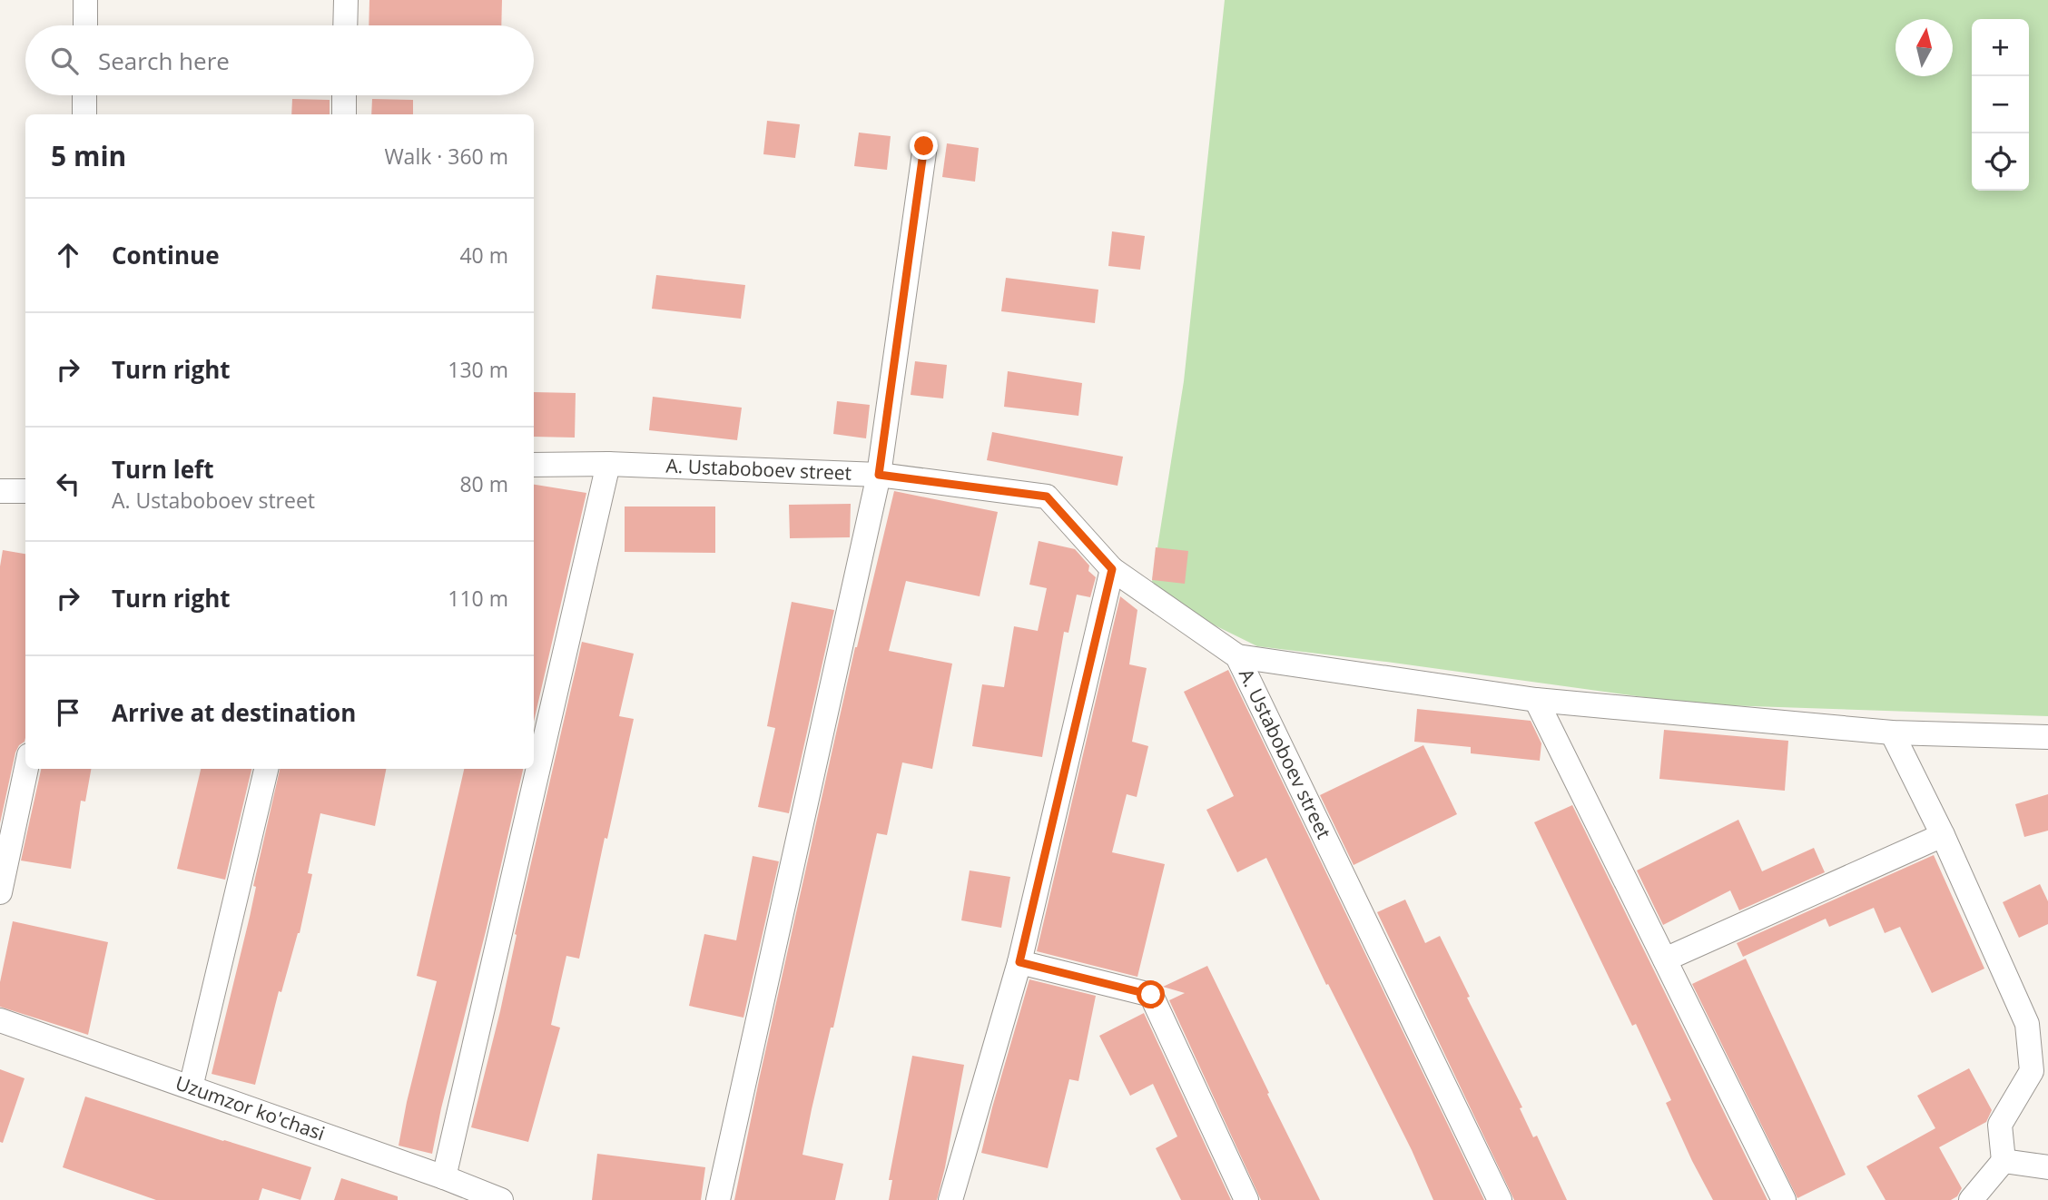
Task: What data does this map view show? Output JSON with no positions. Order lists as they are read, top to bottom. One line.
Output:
{"streets":{"street":["A. Ustaboboev street","Uzumzor ko'chasi"]},"north":"top","page":{"map_buttons":["+","−"],"search":"Search here","heading":["5 min","Walk · 360 m"],"list":[["Continue","40 m"],["Turn right","130 m"],["Turn left","A. Ustaboboev street","80 m"],["Turn right","110 m"],"Arrive at destination"]}}
